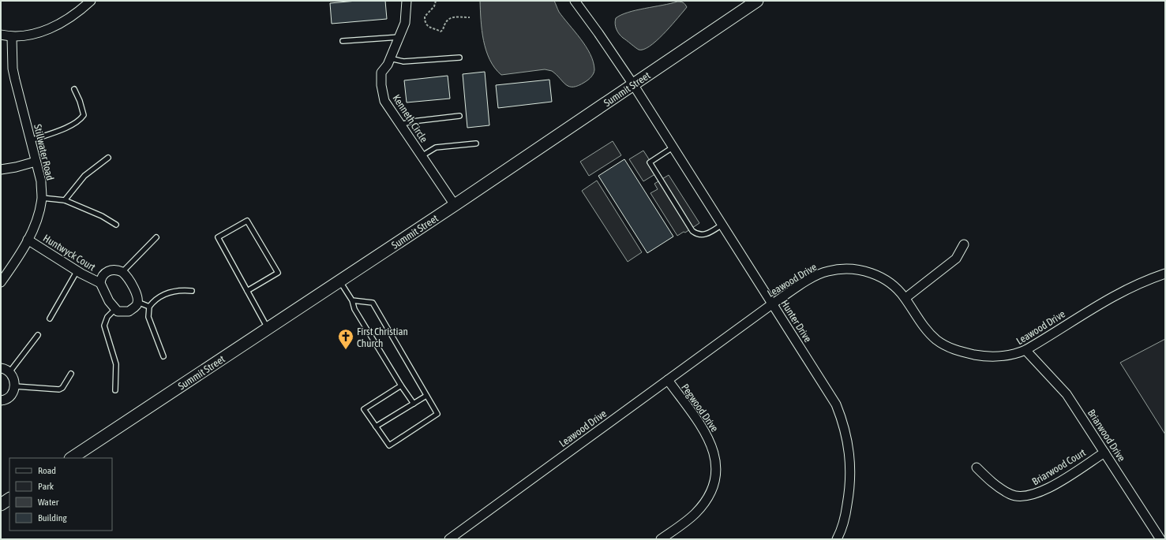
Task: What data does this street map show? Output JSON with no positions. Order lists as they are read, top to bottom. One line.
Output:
{"streets":{"main road":["Summit Street"],"street":["Kenneth Circle","Stillwater Road","Huntwyck Court","Leawood Drive","Hunter Drive","Pegwood Drive","Briarwood Drive","Briarwood Court"]},"crossings":[["Summit Street","Kenneth Circle"],["Summit Street","Hunter Drive"],["Stillwater Road","Huntwyck Court"],["Leawood Drive","Hunter Drive"],["Leawood Drive","Pegwood Drive"],["Leawood Drive","Briarwood Drive"],["Briarwood Drive","Briarwood Court"]],"places":{"church":["First Christian Church"]},"legend":["Road","Park","Water","Building"]}
